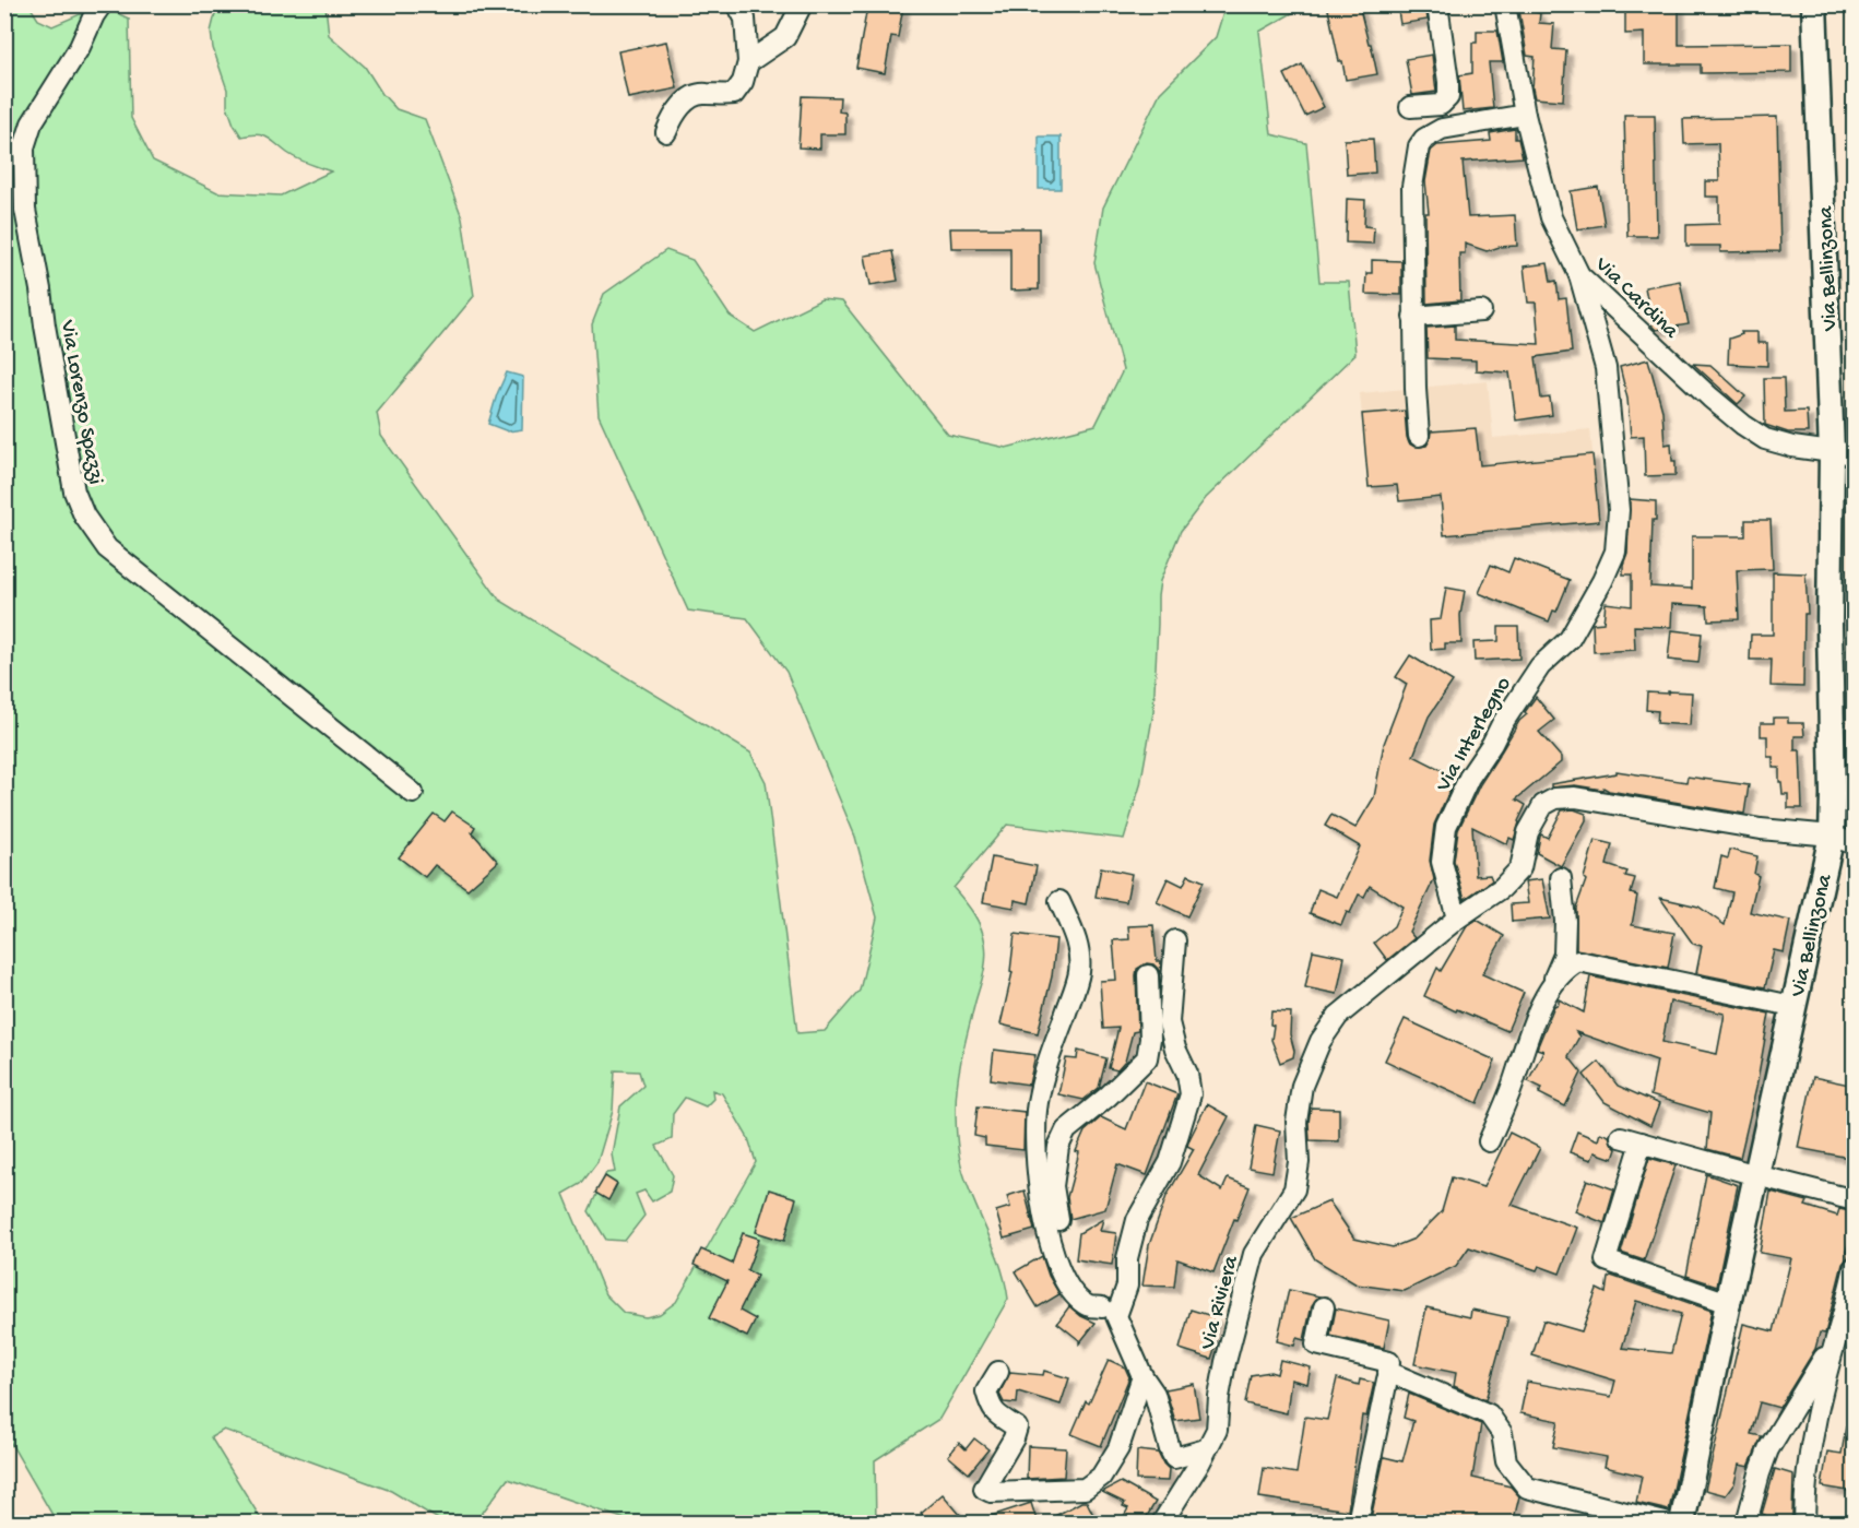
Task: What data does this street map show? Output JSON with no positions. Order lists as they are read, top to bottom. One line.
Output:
{"streets":{"main road":["Via Bellinzona"],"street":["Via Cardina","Via Lorenzo Spazzi","Via Interlegno","Via Riviera"]},"crossings":[["Via Bellinzona","Via Cardina"],["Via Cardina","Via Interlegno"],["Via Interlegno","Via Riviera"]]}
